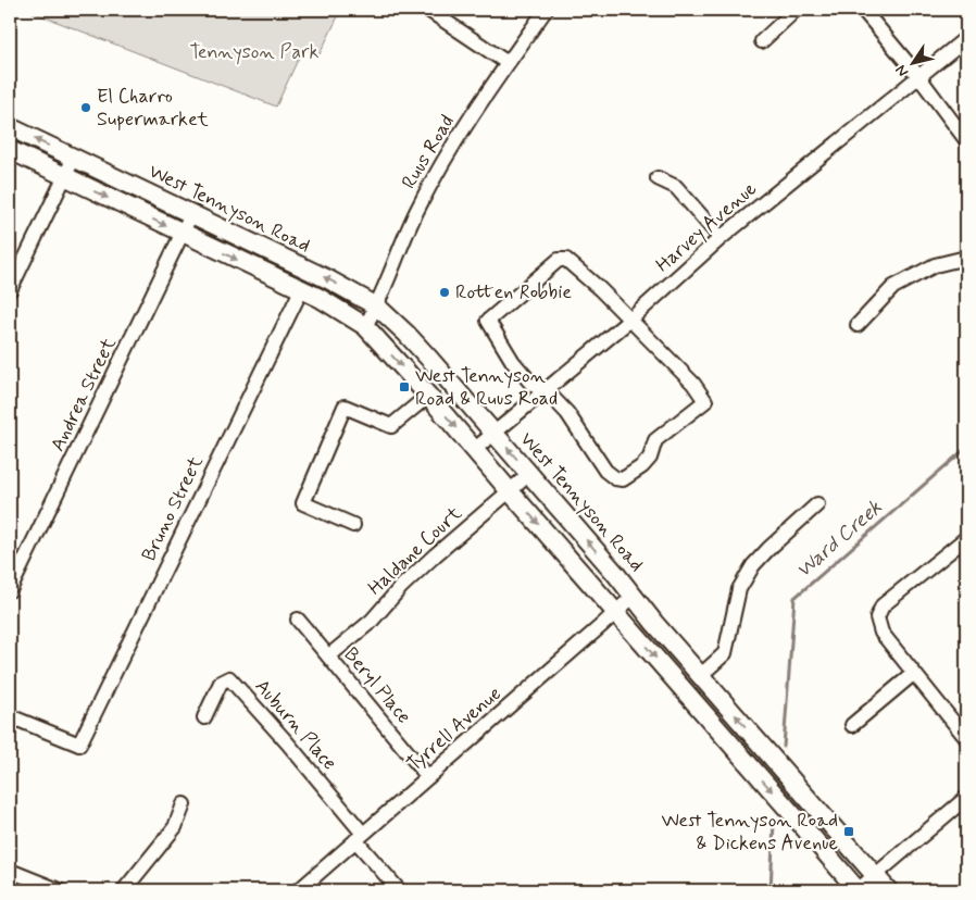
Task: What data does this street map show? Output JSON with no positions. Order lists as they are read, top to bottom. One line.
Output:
{"streets":{"main road":["West Tennyson Road"],"street":["Ruus Road","Harvey Avenue","Andrea Street","Bruno Street","Haldane Court","Beryl Place","Auburn Place","Tyrrell Avenue"]},"crossings":[["Ruus Road","West Tennyson Road"],["West Tennyson Road","Harvey Avenue"],["West Tennyson Road","Andrea Street"],["West Tennyson Road","Haldane Court"],["West Tennyson Road","Tyrrell Avenue"],["Haldane Court","Beryl Place"],["Beryl Place","Tyrrell Avenue"],["Auburn Place","Tyrrell Avenue"]],"water":["Ward Creek"],"parks":["Tennyson Park"],"places":{"other":["El Charro Supermarket","Rotten Robbie"],"transit":["West Tennyson Road & Ruus Road","West Tennyson Road & Dickens Avenue"]},"north":"bottom left"}
